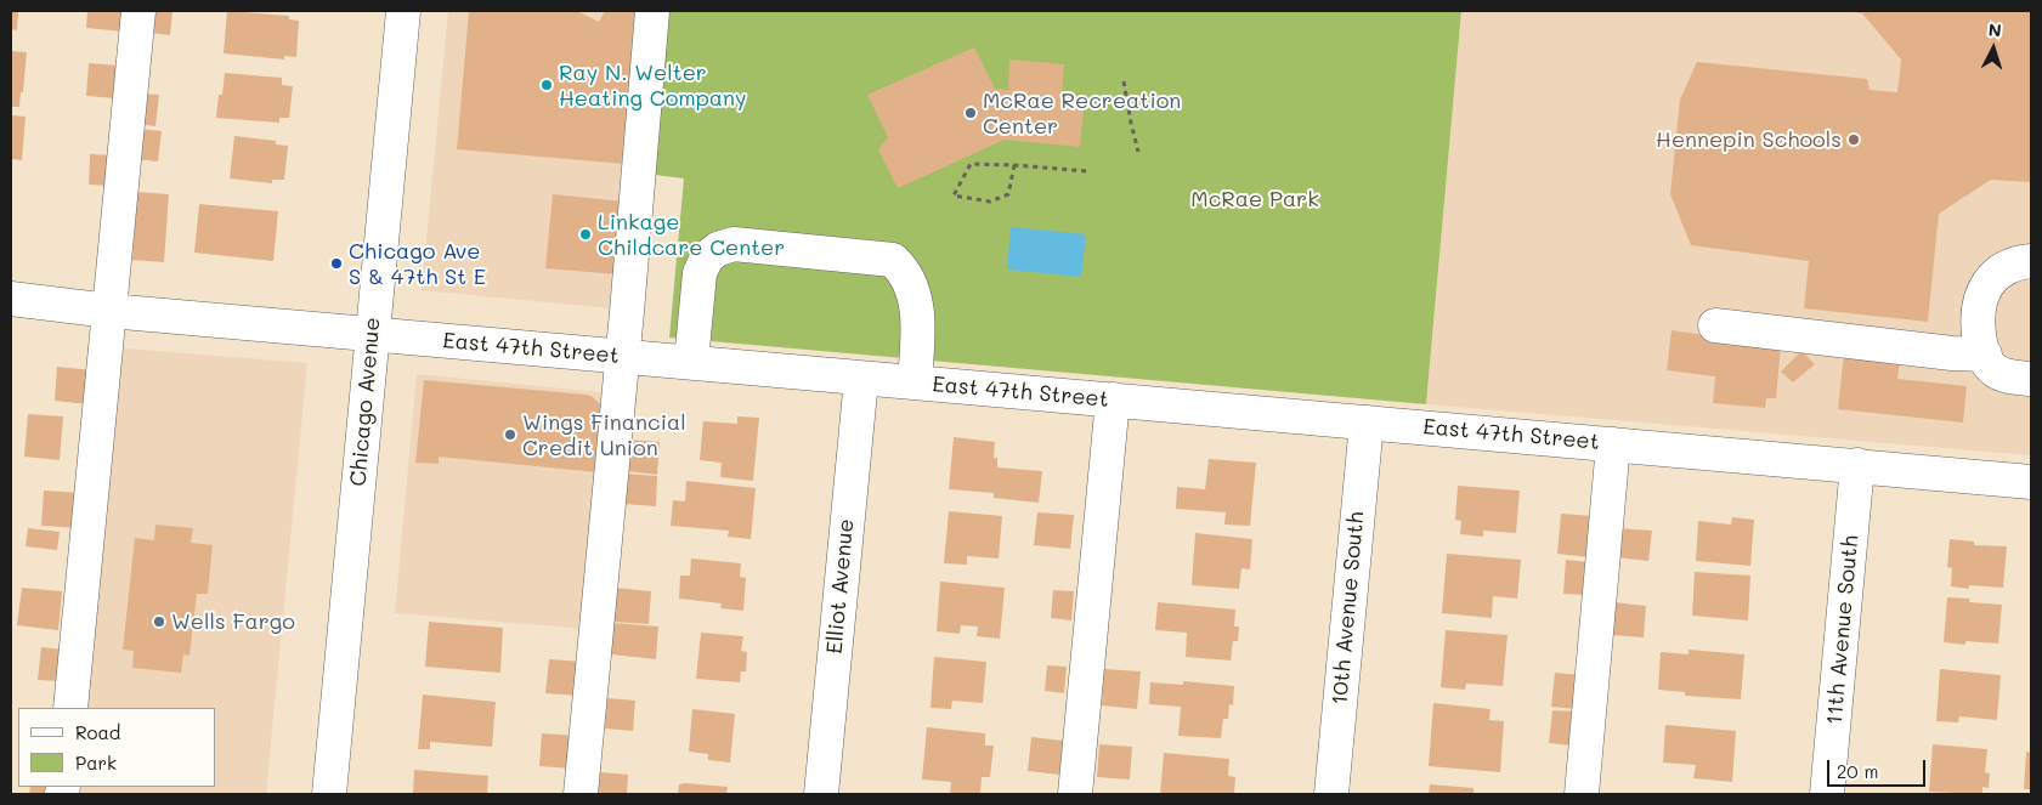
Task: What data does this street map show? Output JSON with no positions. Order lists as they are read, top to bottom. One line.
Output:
{"streets":{"street":["East 47th Street","Chicago Avenue","Elliot Avenue","10th Avenue South","11th Avenue South"]},"crossings":[["East 47th Street","Chicago Avenue"],["East 47th Street","Elliot Avenue"],["East 47th Street","10th Avenue South"],["East 47th Street","11th Avenue South"]],"parks":["McRae Park"],"places":["Ray N. Welter Heating Company","McRae Recreation Center","Hennepin Schools","Linkage Childcare Center","Chicago Ave S & 47th St E","Wings Financial Credit Union","Wells Fargo"],"legend":["Road","Park"],"scale_bar":"20 m","north":"top"}
